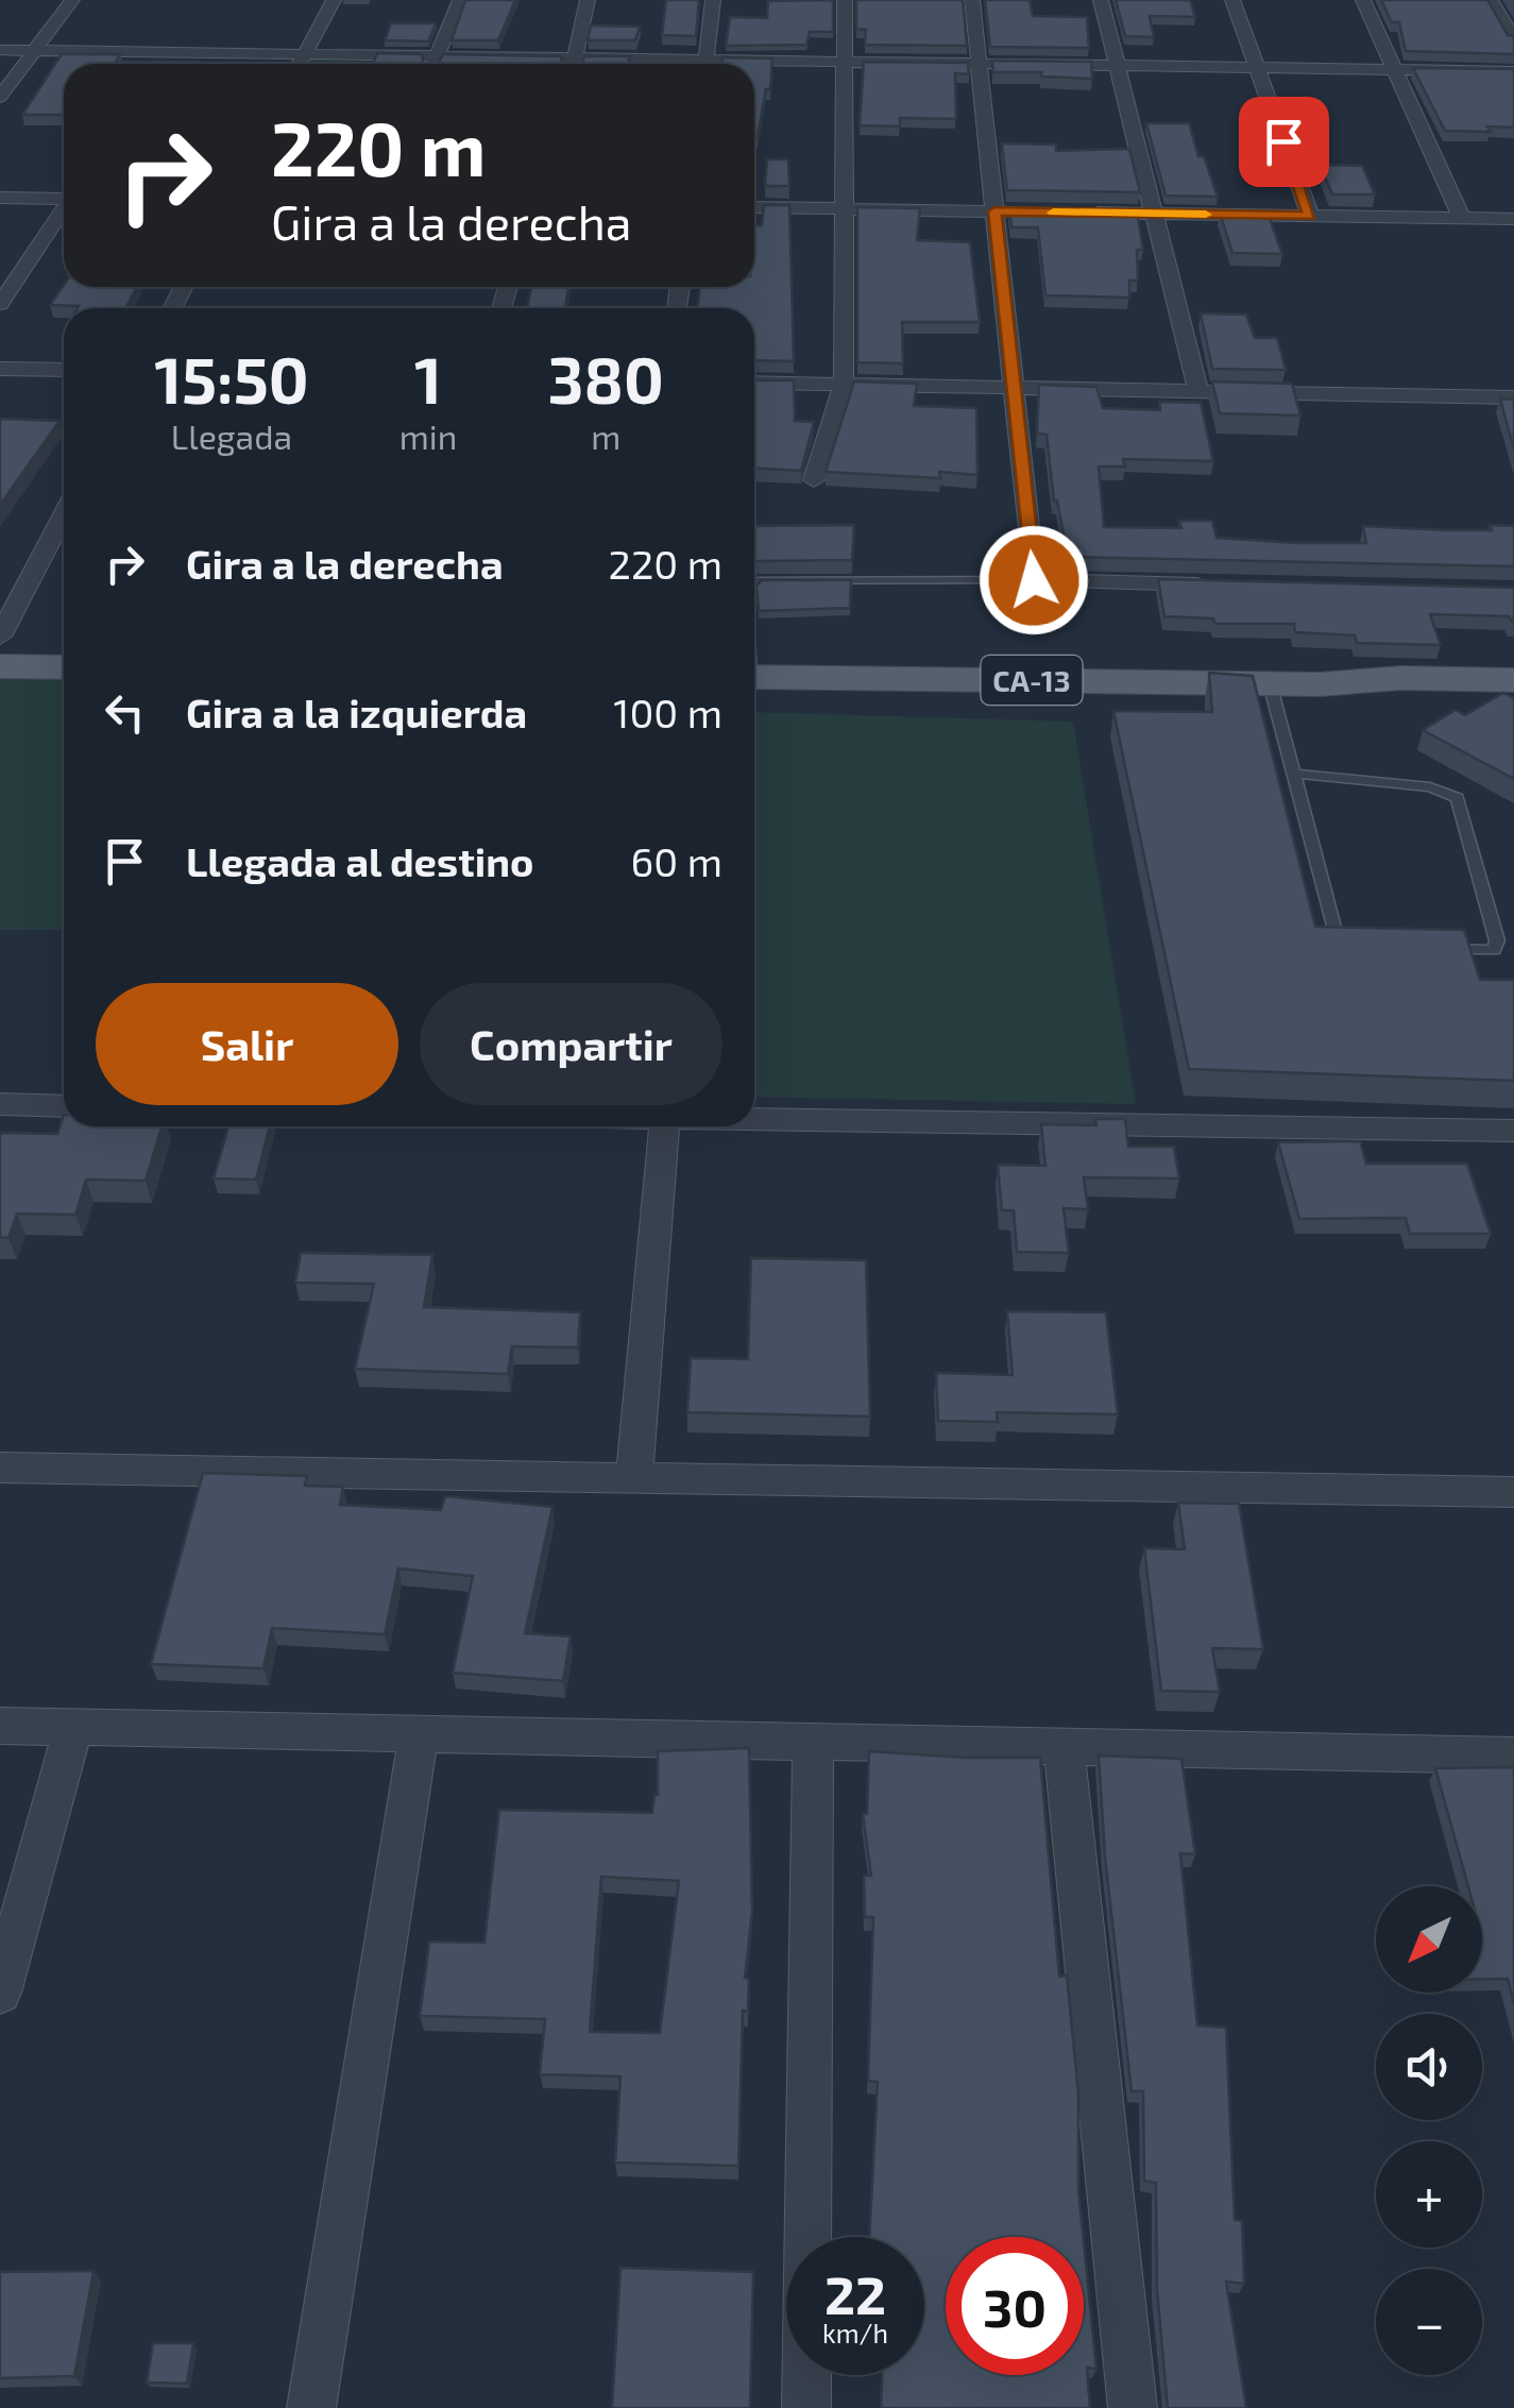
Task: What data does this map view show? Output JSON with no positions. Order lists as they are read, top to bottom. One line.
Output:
{"streets":{"main road":["CA-13"]},"north":"bottom left","page":{"turn":["220 m","Gira a la derecha"],"eta":["15:50","Llegada","1","min","380","m"],"list":[{"name":"Gira a la derecha","value":"220 m"},{"name":"Gira a la izquierda","value":"100 m"},{"name":"Llegada al destino","value":"60 m"}],"buttons":["Salir","Compartir"],"map_buttons":["+","−"],"speed":"22 km/h","limit":"30"}}
